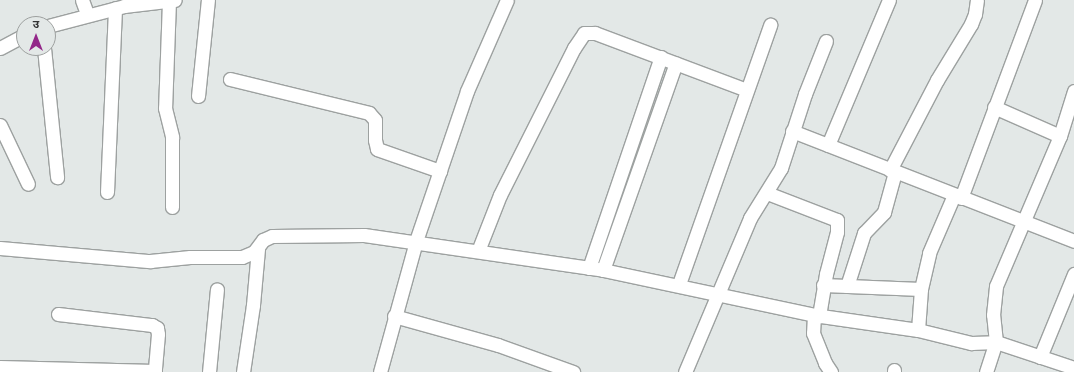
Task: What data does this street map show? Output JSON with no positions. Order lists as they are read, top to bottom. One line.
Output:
{"north":"top"}
